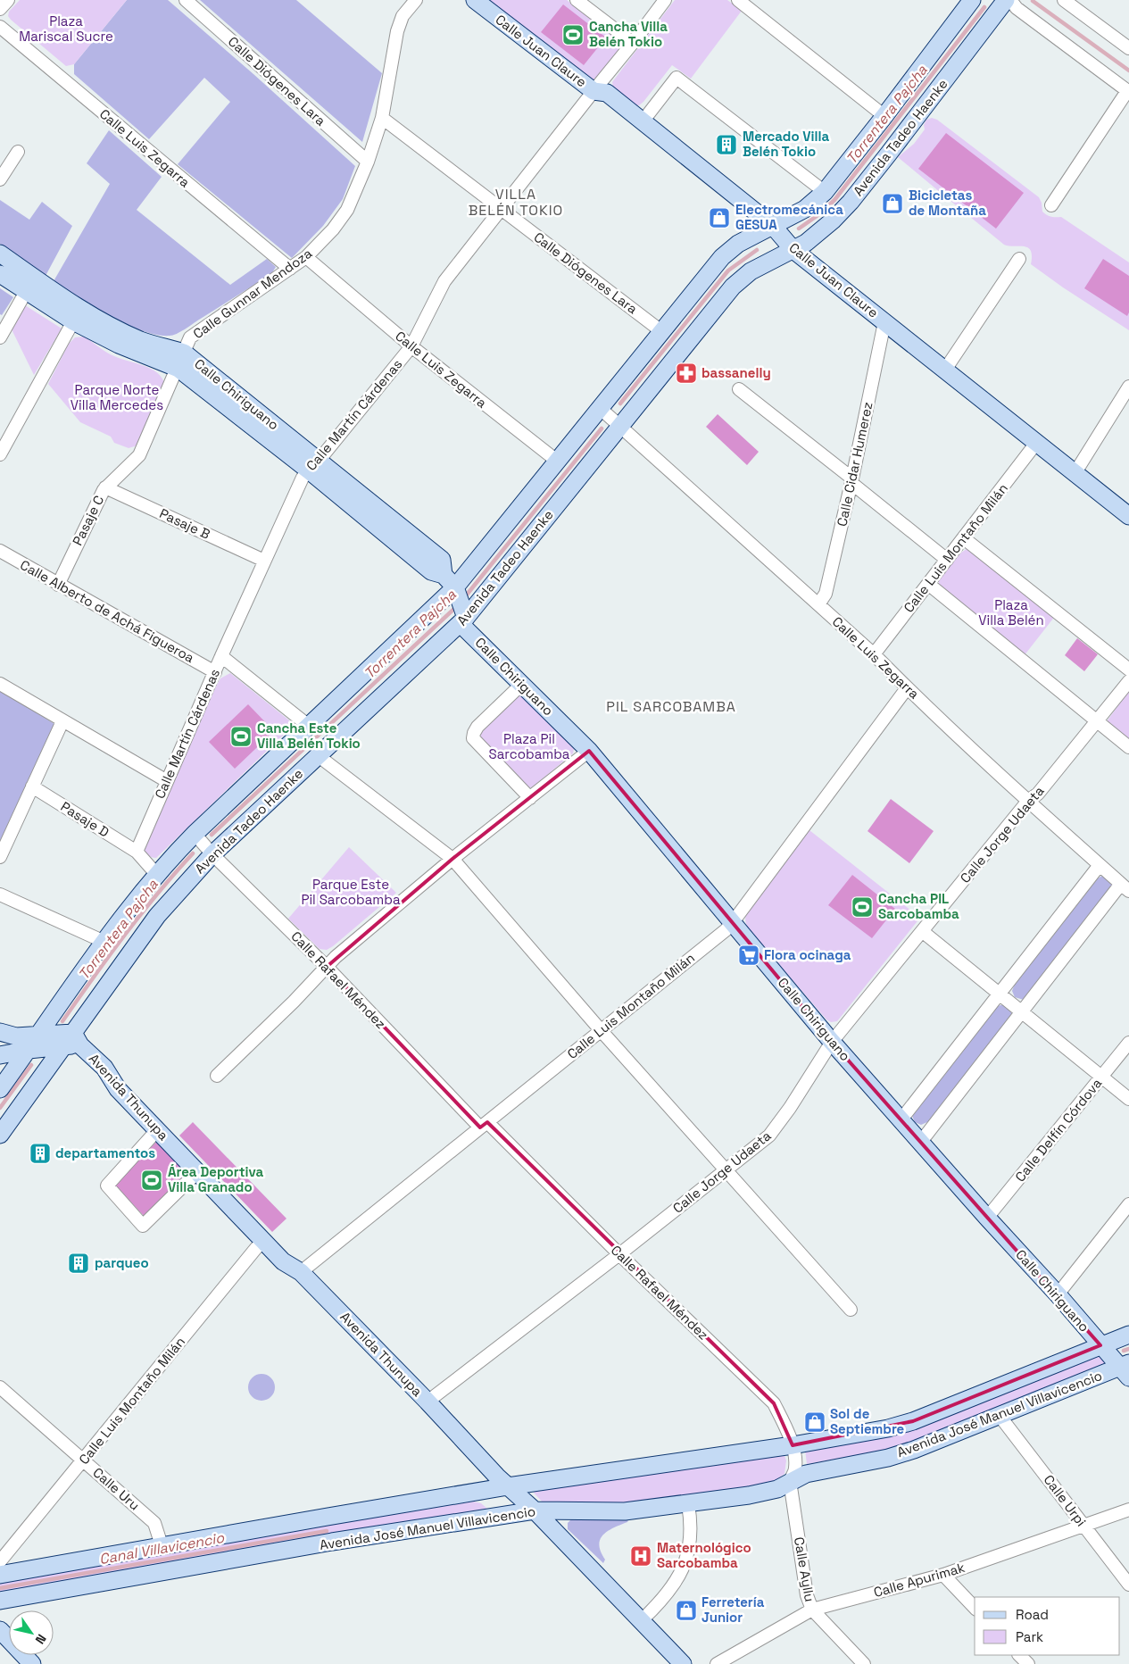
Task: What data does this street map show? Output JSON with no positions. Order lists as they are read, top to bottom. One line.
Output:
{"streets":{"main road":["Calle Juan Claure","Avenida Tadeo Haenke","Calle Chiriguano","Avenida Thunupa","Avenida José Manuel Villavicencio"],"street":["Calle Diógenes Lara","Calle Luis Zegarra","Calle Gunnar Mendoza","Calle Martín Cárdenas","Calle Cidar Humerez","Pasaje C","Pasaje B","Calle Luis Montaño Milán","Calle Alberto de Achá Figueroa","Pasaje D","Calle Jorge Udaeta","Calle Rafael Méndez","Calle Delfín Córdova","Calle Uru","Calle Urpi","Calle Ayllu","Calle Apurimak"]},"crossings":[["Calle Juan Claure","Avenida Tadeo Haenke"],["Calle Juan Claure","Calle Martín Cárdenas"],["Calle Juan Claure","Calle Cidar Humerez"],["Calle Juan Claure","Calle Luis Montaño Milán"],["Calle Diógenes Lara","Avenida Tadeo Haenke"],["Calle Diógenes Lara","Calle Gunnar Mendoza"],["Calle Diógenes Lara","Calle Martín Cárdenas"],["Avenida Tadeo Haenke","Calle Luis Zegarra"],["Avenida Tadeo Haenke","Calle Chiriguano"],["Avenida Tadeo Haenke","Calle Rafael Méndez"],["Avenida Tadeo Haenke","Avenida Thunupa"],["Calle Luis Zegarra","Calle Gunnar Mendoza"],["Calle Luis Zegarra","Calle Martín Cárdenas"],["Calle Luis Zegarra","Calle Cidar Humerez"],["Calle Luis Zegarra","Calle Luis Montaño Milán"],["Calle Luis Zegarra","Calle Jorge Udaeta"],["Calle Gunnar Mendoza","Calle Chiriguano"],["Calle Gunnar Mendoza","Pasaje C"],["Calle Chiriguano","Calle Martín Cárdenas"],["Calle Chiriguano","Pasaje C"],["Calle Chiriguano","Calle Luis Montaño Milán"],["Calle Chiriguano","Calle Jorge Udaeta"],["Calle Chiriguano","Calle Delfín Córdova"],["Calle Chiriguano","Avenida José Manuel Villavicencio"],["Calle Martín Cárdenas","Pasaje B"],["Calle Martín Cárdenas","Calle Alberto de Achá Figueroa"],["Calle Martín Cárdenas","Pasaje D"],["Pasaje C","Pasaje B"],["Pasaje C","Calle Alberto de Achá Figueroa"],["Calle Luis Montaño Milán","Calle Rafael Méndez"],["Calle Luis Montaño Milán","Avenida Thunupa"],["Calle Luis Montaño Milán","Calle Uru"],["Calle Jorge Udaeta","Calle Rafael Méndez"],["Calle Jorge Udaeta","Avenida Thunupa"],["Calle Rafael Méndez","Avenida José Manuel Villavicencio"],["Calle Rafael Méndez","Calle Ayllu"],["Avenida Thunupa","Avenida José Manuel Villavicencio"],["Avenida José Manuel Villavicencio","Calle Uru"],["Avenida José Manuel Villavicencio","Calle Urpi"],["Avenida José Manuel Villavicencio","Calle Ayllu"],["Calle Urpi","Calle Apurimak"],["Calle Ayllu","Calle Apurimak"]],"districts":["VILLA BELÉN TOKIO","PIL SARCOBAMBA"],"water":["Torrentera Pajcha","Canal Villavicencio"],"parks":["Plaza Mariscal Sucre","Parque Norte Villa Mercedes","Plaza Villa Belén","Plaza Pil Sarcobamba","Parque Este Pil Sarcobamba"],"places":{"sports":["Cancha Villa Belén Tokio","Cancha Este Villa Belén Tokio","Cancha PIL Sarcobamba","Área Deportiva Villa Granado"],"building":["Mercado Villa Belén Tokio","departamentos","parqueo"],"shop":["Bicicletas de Montaña","Electromecánica GESUA","Sol de Septiembre","Ferretería Junior"],"pharmacy":["bassanelly"],"supermarket":["Flora ocinaga"],"hospital":["Maternológico Sarcobamba"]},"legend":["Road","Park"],"north":"bottom right"}
